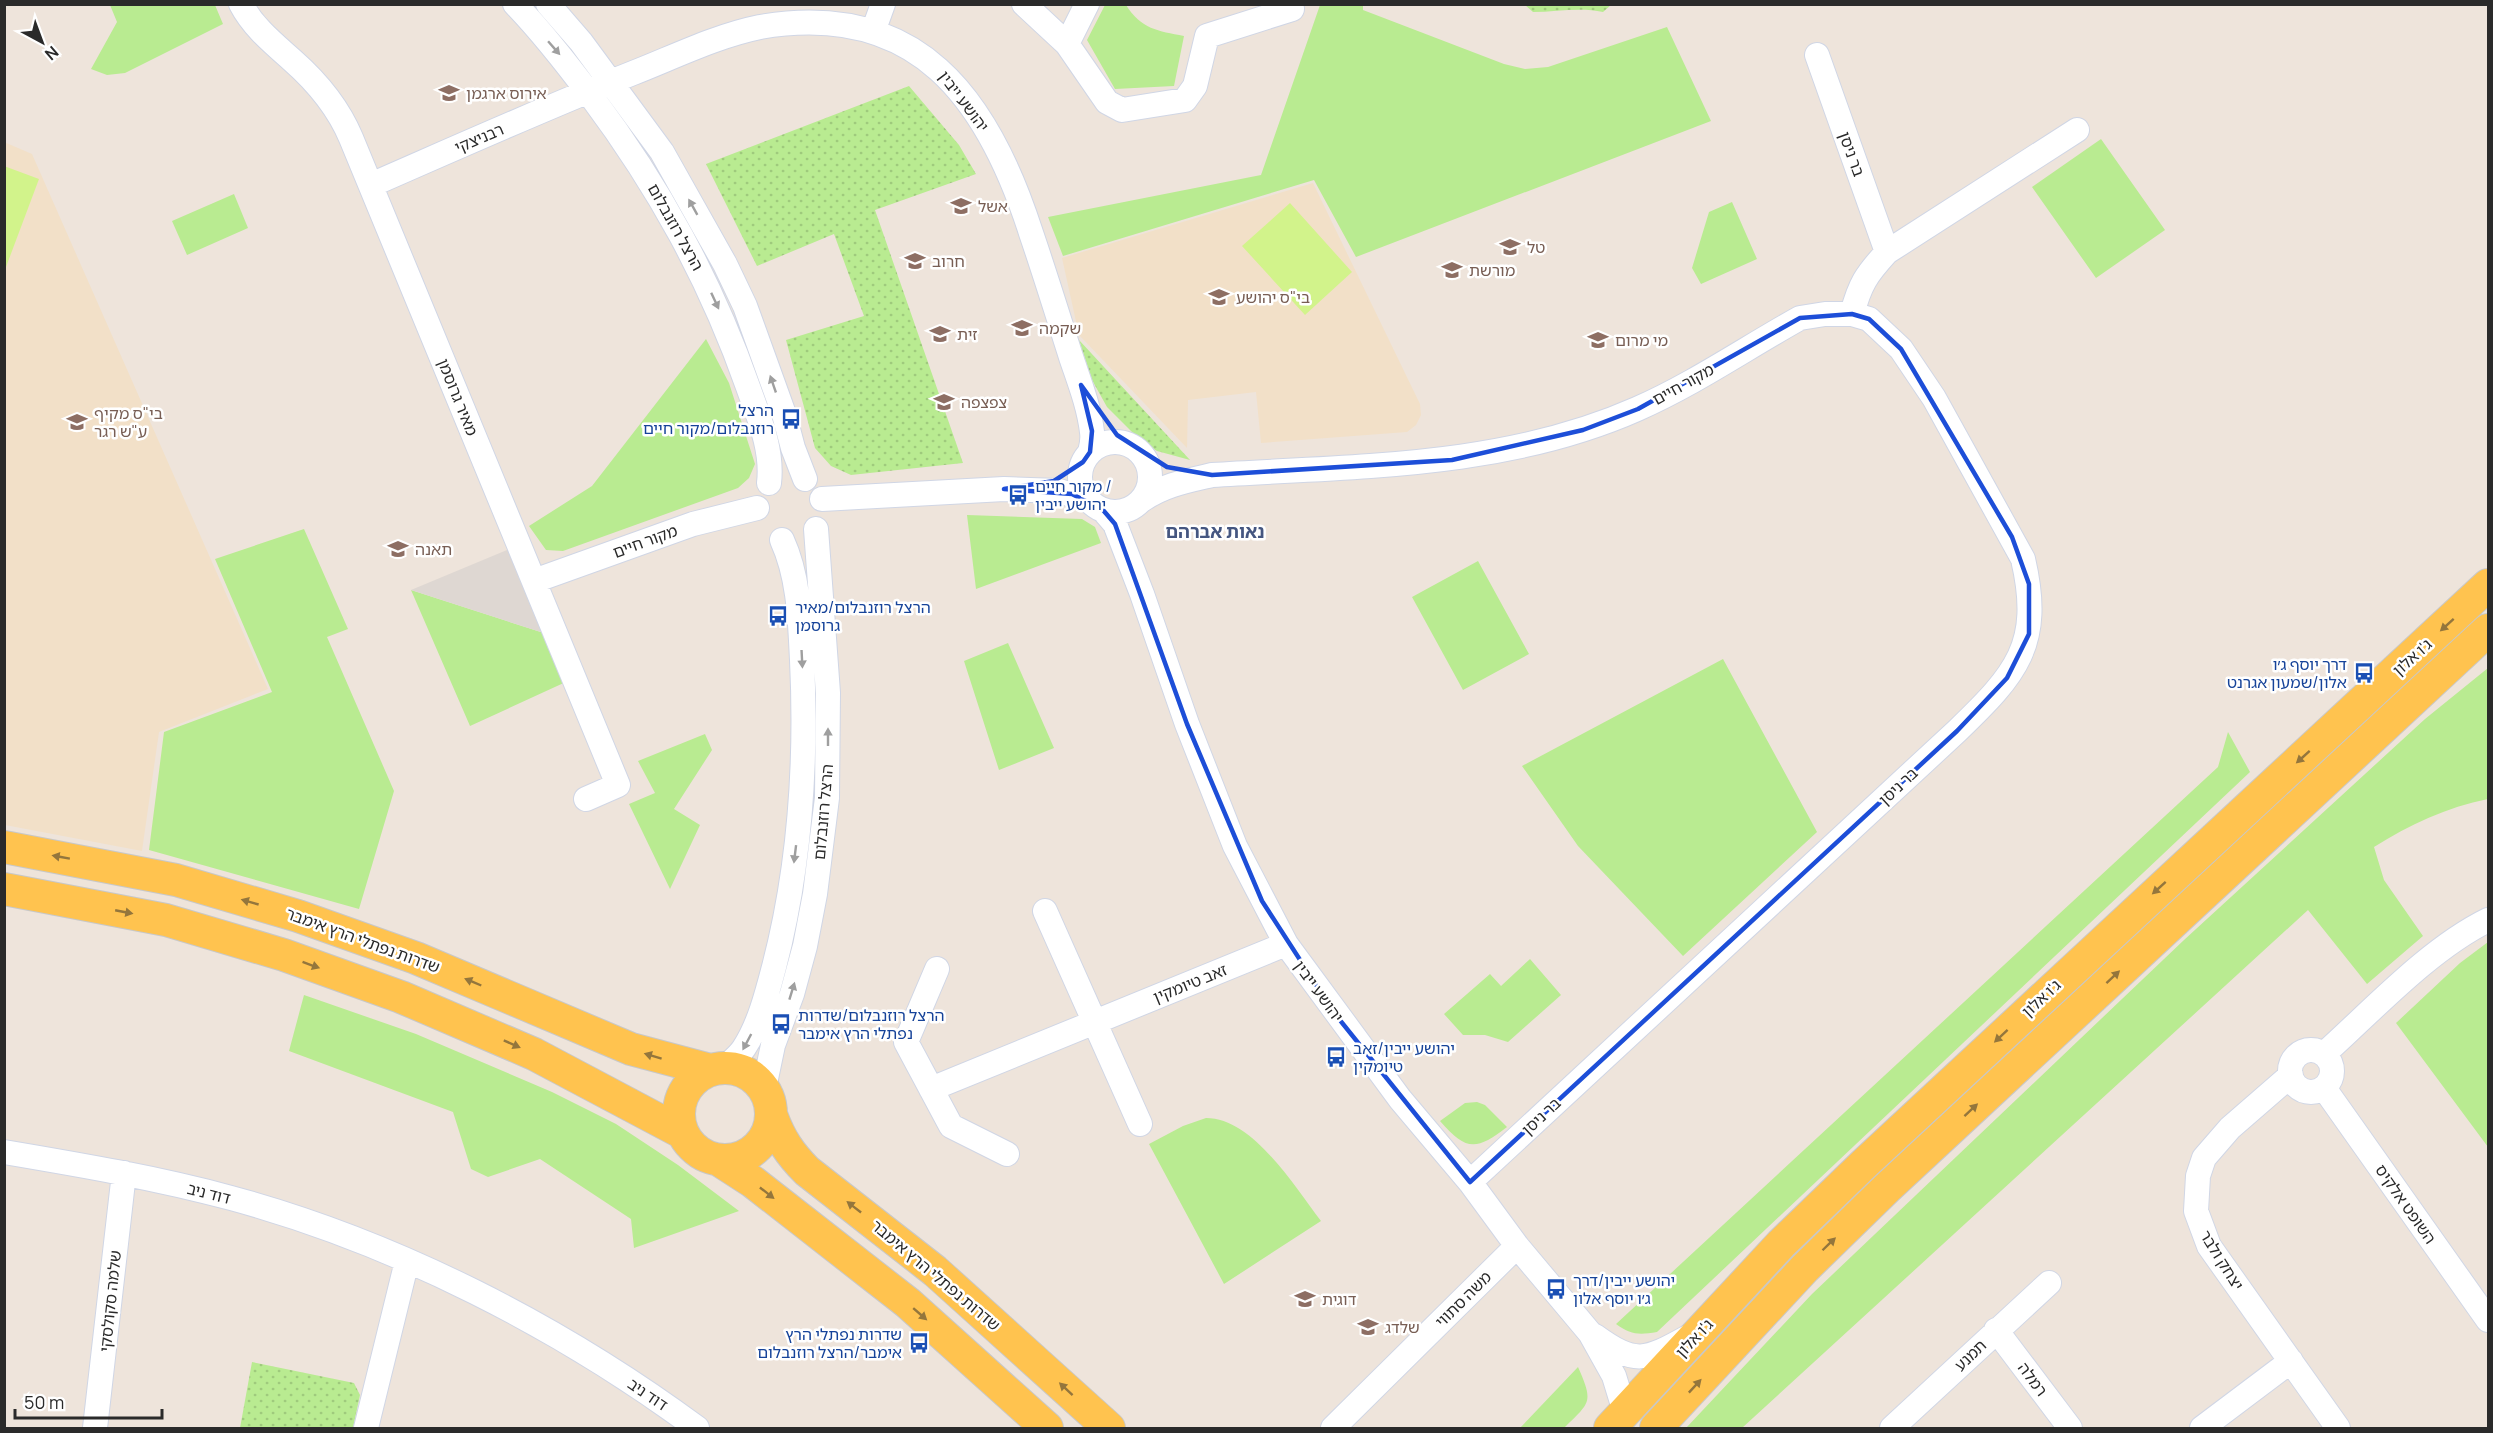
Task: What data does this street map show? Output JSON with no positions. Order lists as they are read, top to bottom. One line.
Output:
{"streets":{"main road":["ג'ו אלון","שדרות נפתלי הרץ אימבר"],"street":["יהושע ייבין","רבניצקי","בר ניסן","הרצל רוזנבלום","מקור חיים","מאיר גרוסמן","זאב טיומקין","דוד ניב","השופט אלקיס","יצחק ולבר","משה סתווי","שלמה סקולסקי","תמנע","רמלה"]},"crossings":[["יהושע ייבין","רבניצקי"],["יהושע ייבין","בר ניסן"],["יהושע ייבין","הרצל רוזנבלום"],["יהושע ייבין","מקור חיים"],["יהושע ייבין","ג'ו אלון"],["יהושע ייבין","זאב טיומקין"],["יהושע ייבין","משה סתווי"],["רבניצקי","הרצל רוזנבלום"],["רבניצקי","מאיר גרוסמן"],["בר ניסן","מקור חיים"],["הרצל רוזנבלום","מקור חיים"],["הרצל רוזנבלום","שדרות נפתלי הרץ אימבר"],["מקור חיים","מאיר גרוסמן"],["דוד ניב","שלמה סקולסקי"],["השופט אלקיס","יצחק ולבר"],["תמנע","רמלה"]],"districts":["נאות אברהם"],"places":{"school or university":["אירוס ארגמן","אשל","טל","חרוב","מורשת","בי\"ס יהושע","שקמה","זית","מי מרום","צפצפה","בי\"ס מקיף ע\"ש רגר","תאנה","דוגית","שלדג"],"bus stop":["הרצל רוזנבלום/מקור חיים","מקור חיים / יהושע ייבין","הרצל רוזנבלום/מאיר גרוסמן","דרך יוסף ג׳ו אלון/שמעון אגרנט","הרצל רוזנבלום/שדרות נפתלי הרץ אימבר","יהושע ייבין/זאב טיומקין","יהושע ייבין/דרך ג׳ו יוסף אלון","שדרות נפתלי הרץ אימבר/הרצל רוזנבלום"]},"scale_bar":"50 m","north":"bottom right"}
